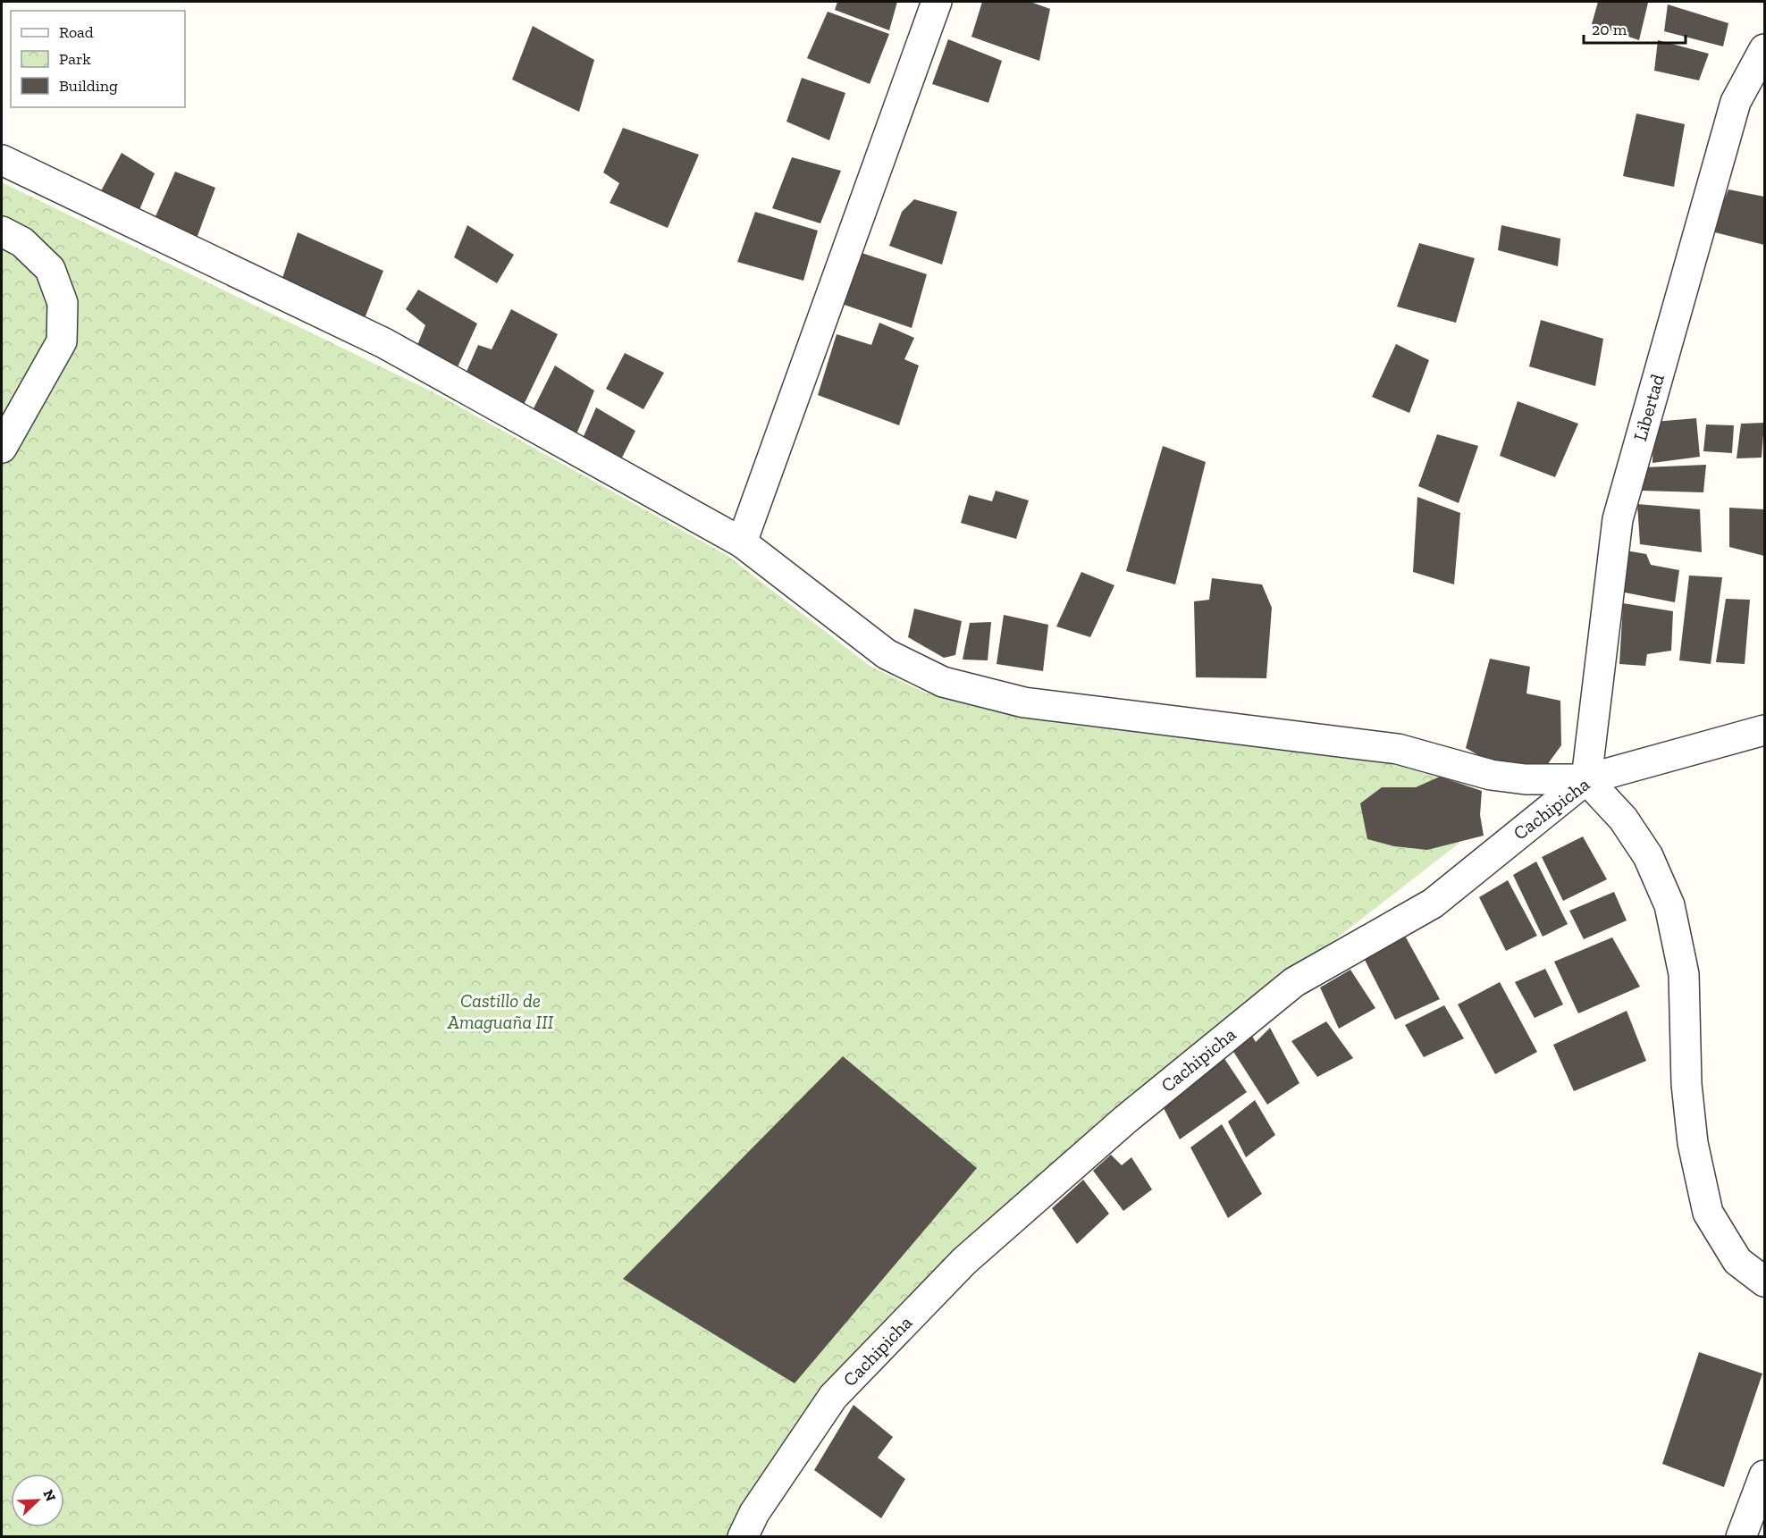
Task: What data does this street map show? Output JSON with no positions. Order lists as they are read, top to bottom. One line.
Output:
{"streets":{"street":["Libertad","Cachipicha"]},"crossings":[["Libertad","Cachipicha"]],"parks":["Castillo de Amaguaña III"],"legend":["Road","Park","Building"],"scale_bar":"20 m","north":"top right"}
